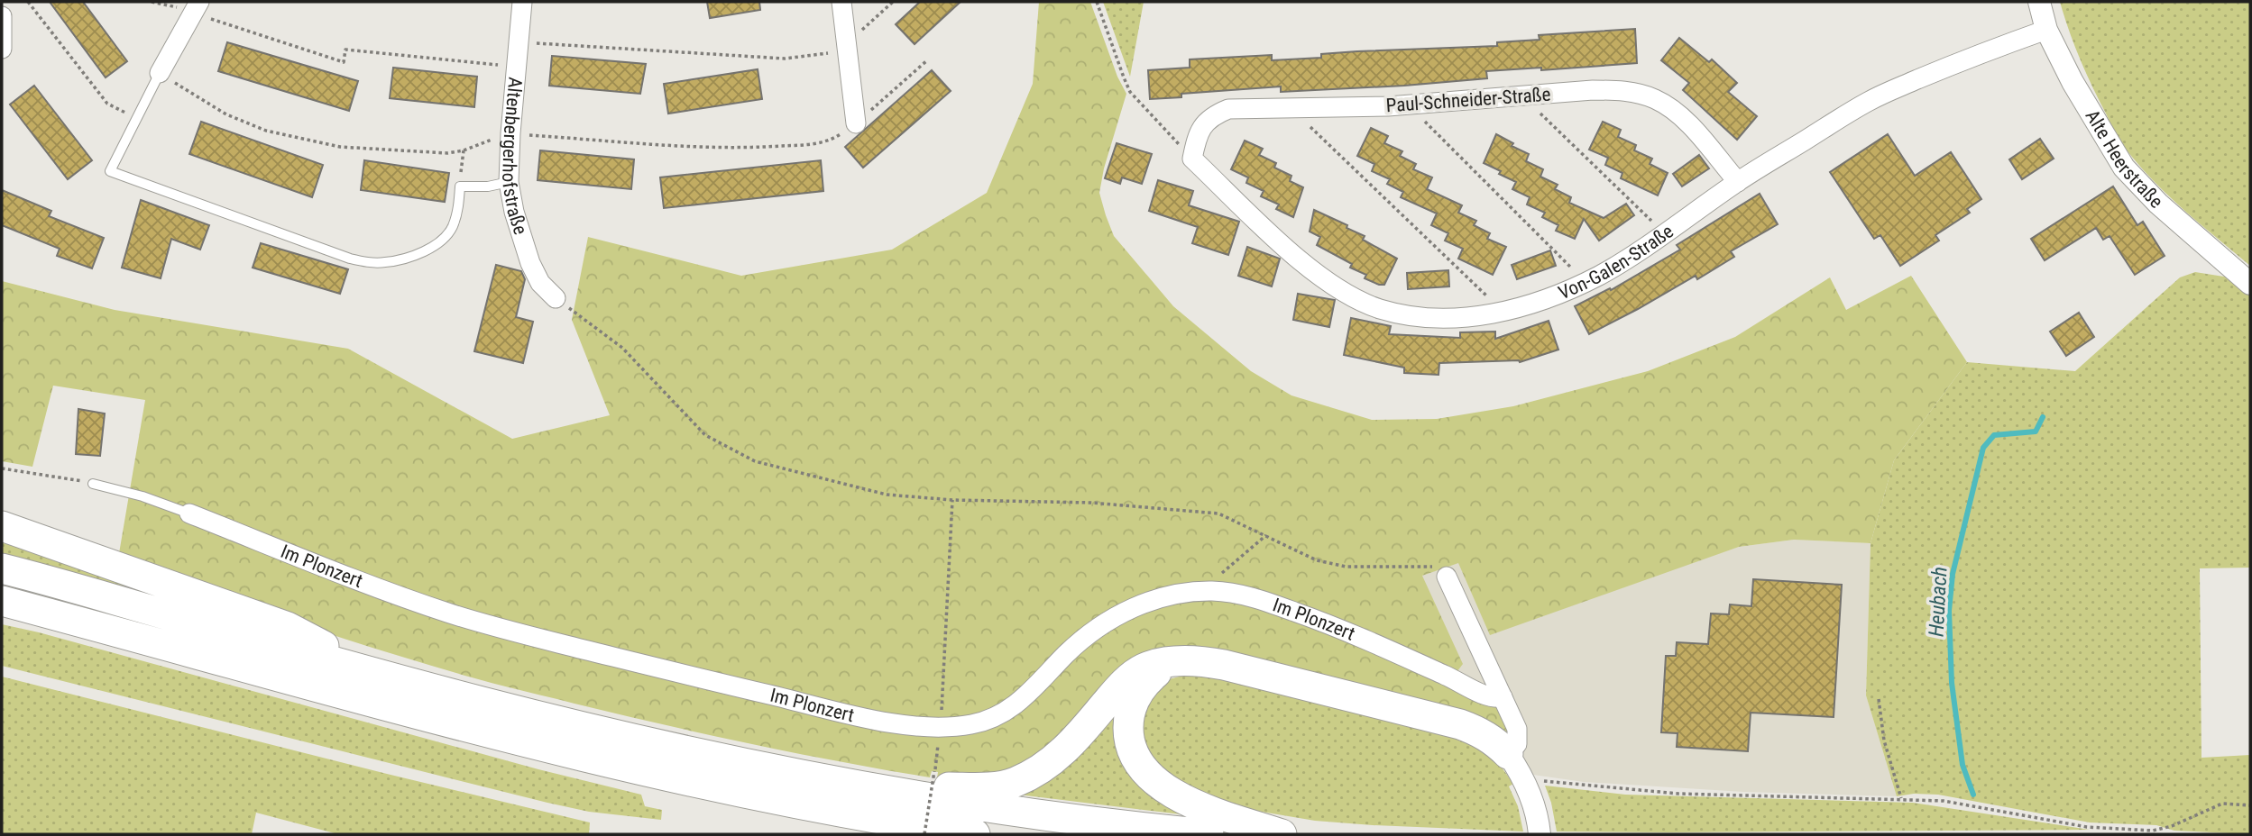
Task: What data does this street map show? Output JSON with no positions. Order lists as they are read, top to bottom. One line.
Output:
{"streets":{"street":["Paul-Schneider-Straße","Altenbergerhofstraße","Alte Heerstraße","Von-Galen-Straße","Im Plonzert"]},"crossings":[["Paul-Schneider-Straße","Von-Galen-Straße"],["Alte Heerstraße","Von-Galen-Straße"]],"water":["Heubach"]}
